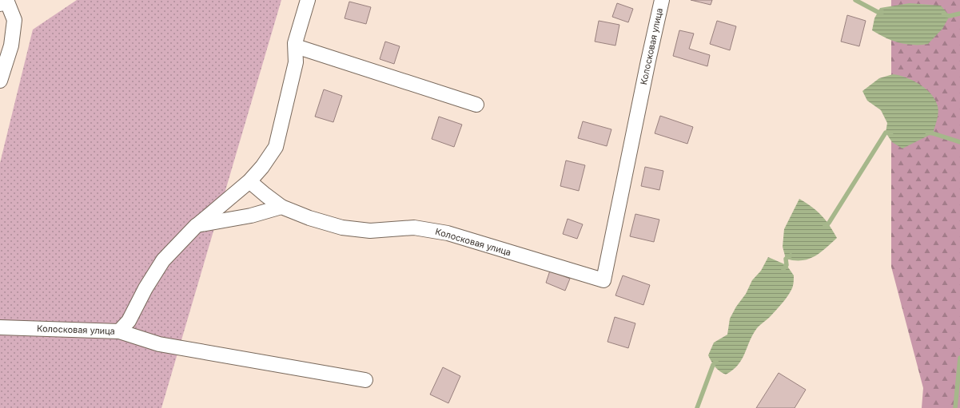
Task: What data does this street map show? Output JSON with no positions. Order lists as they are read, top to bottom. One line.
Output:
{"streets":{"street":["Колосковая улица"]}}
